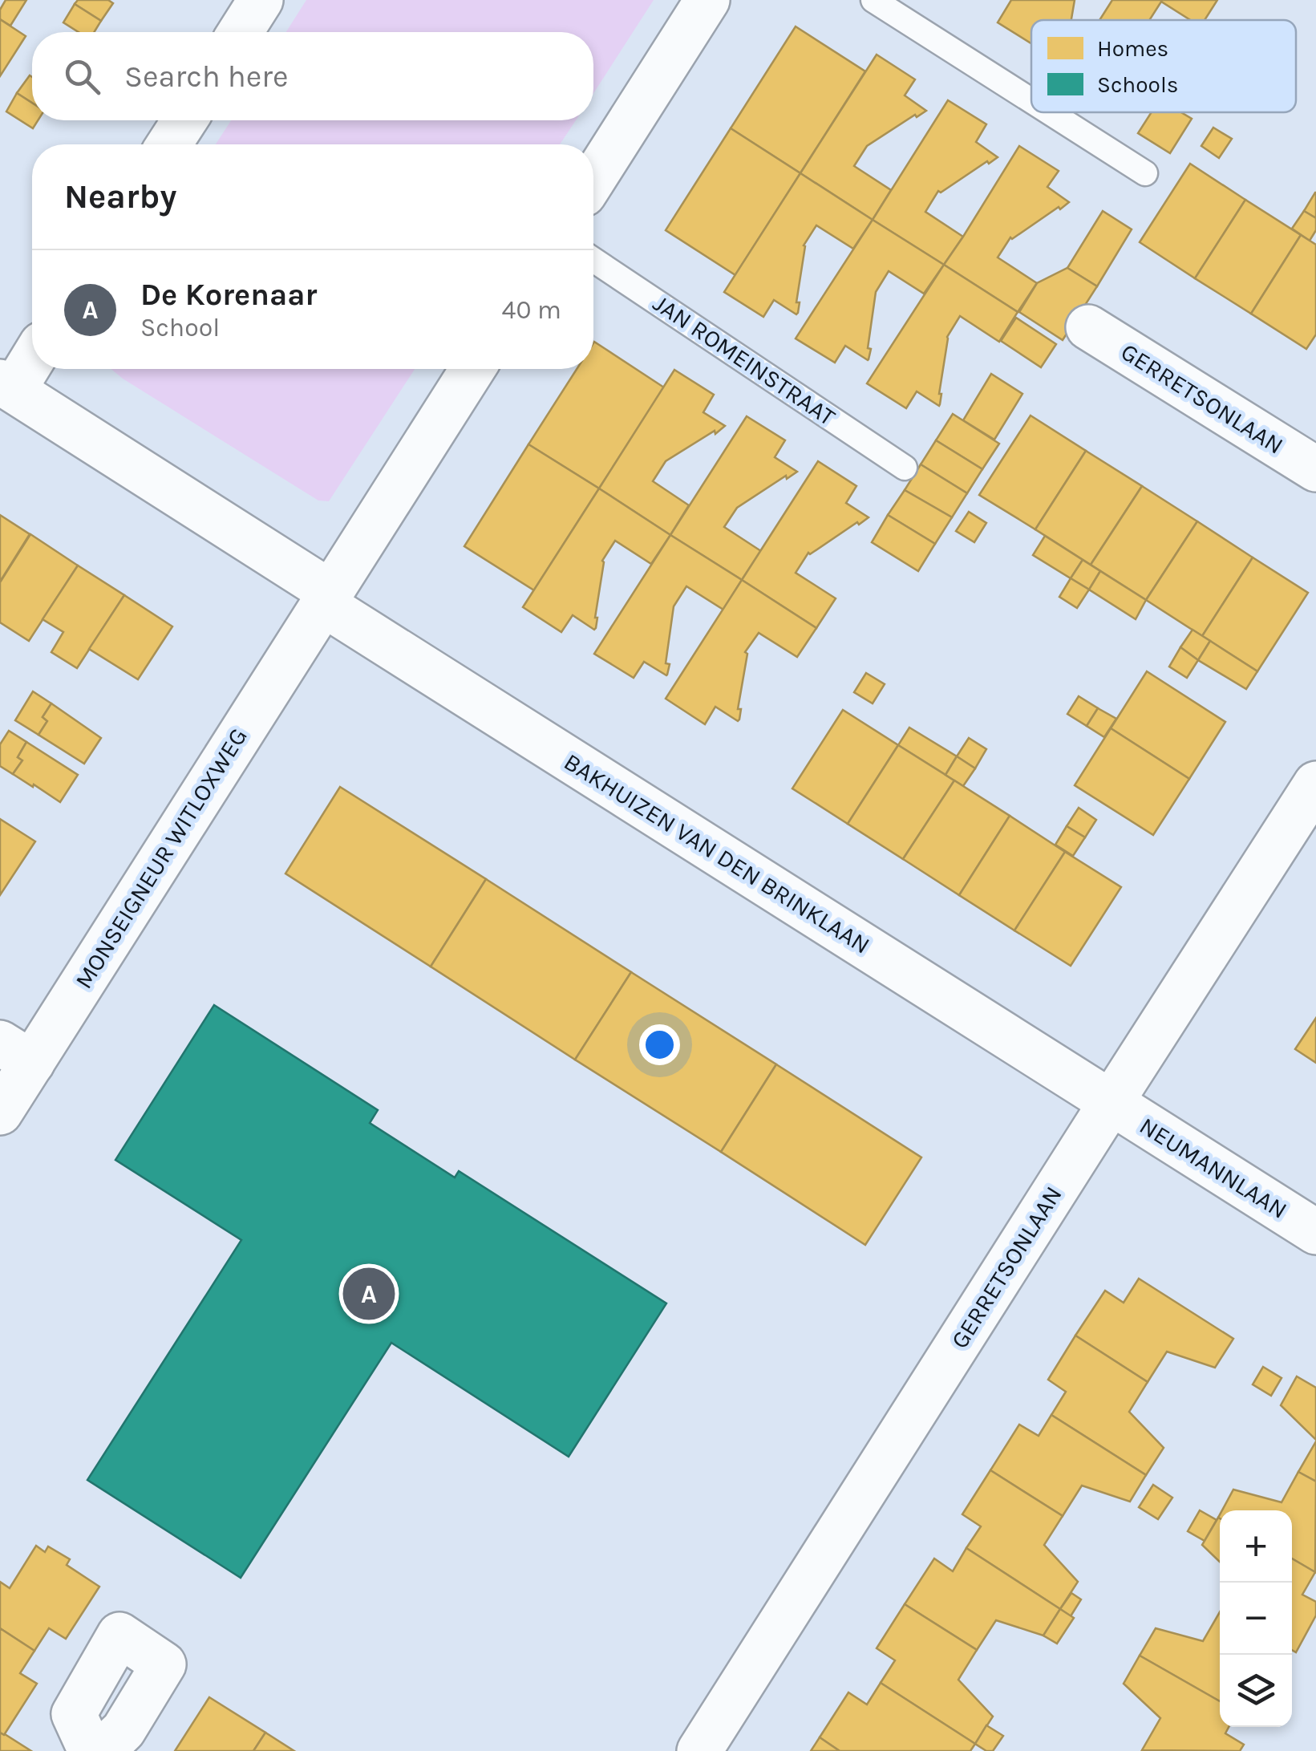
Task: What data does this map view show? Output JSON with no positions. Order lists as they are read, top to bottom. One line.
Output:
{"streets":{"street":["GERRETSONLAAN","BAKHUIZEN VAN DEN BRINKLAAN","MONSEIGNEUR WITLOXWEG","NEUMANNLAAN"],"lane":["JAN ROMEINSTRAAT"]},"crossings":[["GERRETSONLAAN","BAKHUIZEN VAN DEN BRINKLAAN"],["GERRETSONLAAN","NEUMANNLAAN"],["BAKHUIZEN VAN DEN BRINKLAAN","MONSEIGNEUR WITLOXWEG"],["BAKHUIZEN VAN DEN BRINKLAAN","NEUMANNLAAN"]],"legend":["Homes","Schools"],"page":{"search":"Search here","heading":"Nearby","list":[{"mark":"A","name":"De Korenaar","note":"School","value":"40 m"}],"pins":"A","map_buttons":["+","−"]}}
